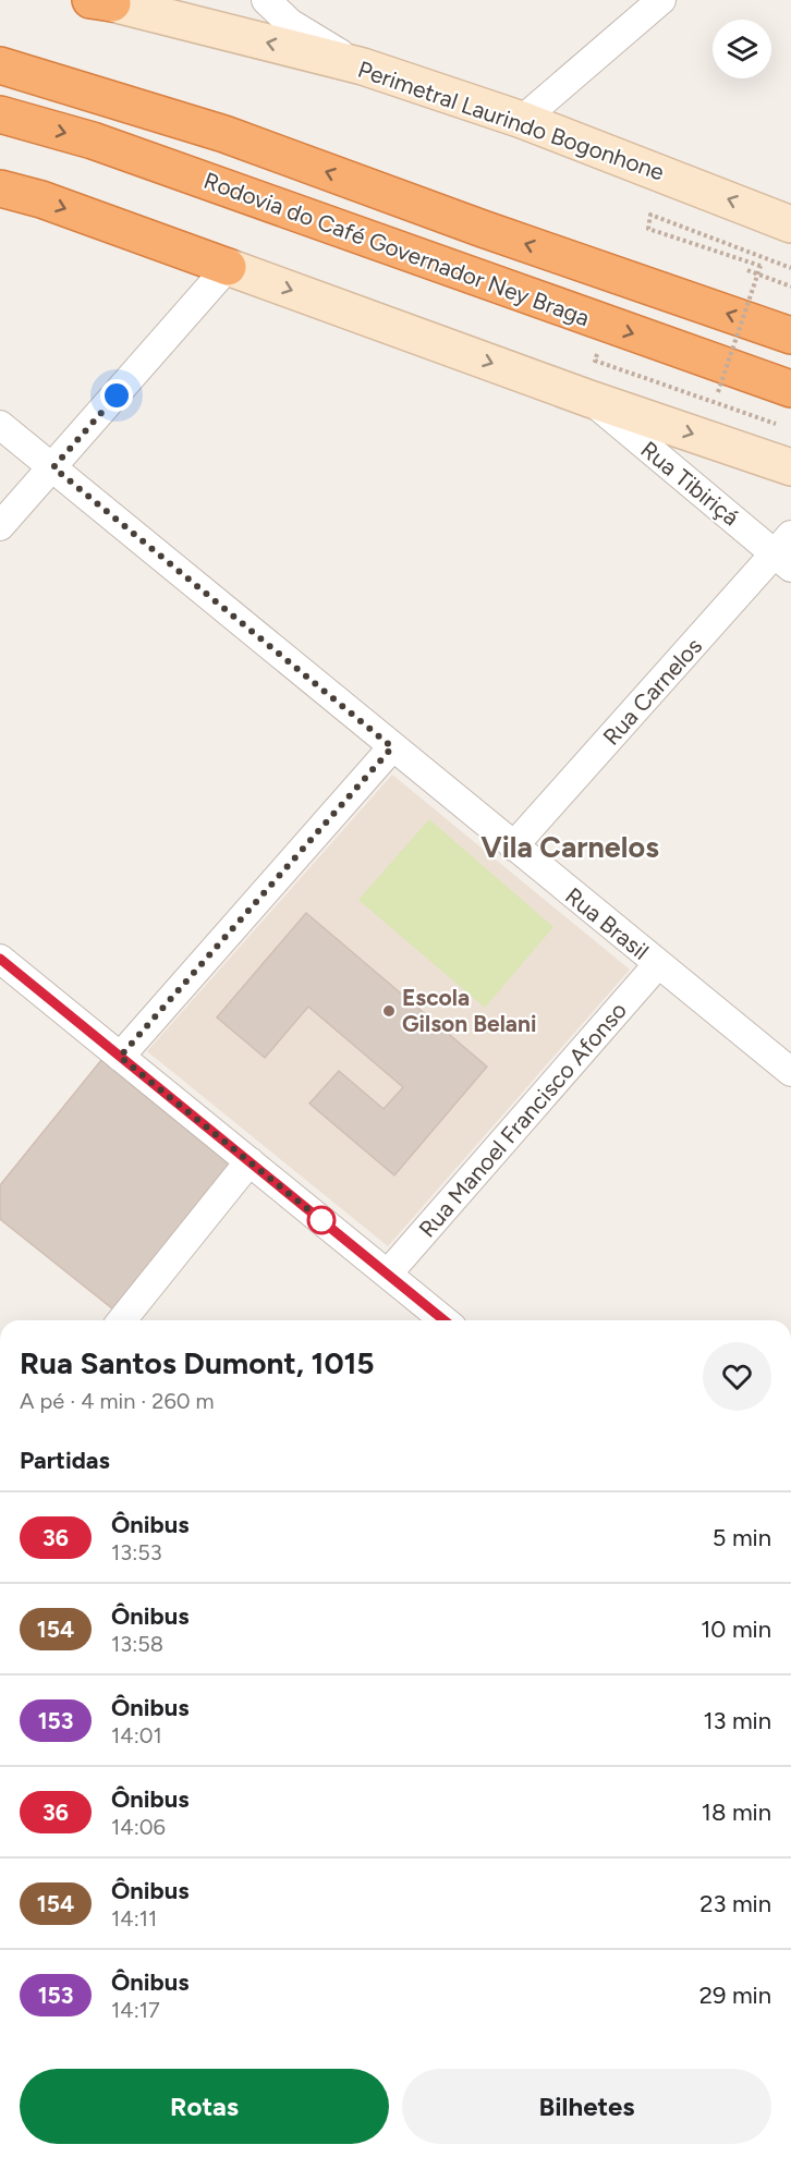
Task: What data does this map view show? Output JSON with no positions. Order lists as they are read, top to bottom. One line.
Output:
{"streets":{"highway":["Rodovia do Café Governador Ney Braga"],"main road":["Perimetral Laurindo Bogonhone"],"street":["Rua Tibiriçá","Rua Carnelos","Rua Brasil","Rua Manoel Francisco Afonso"]},"crossings":[["Rua Tibiriçá","Rua Carnelos"],["Rua Carnelos","Rua Brasil"],["Rua Brasil","Rua Manoel Francisco Afonso"]],"districts":["Vila Carnelos"],"places":["Escola Gilson Belani"],"lines":["bus line 36"],"page":{"heading":[["Rua Santos Dumont, 1015","A pé · 4 min · 260 m"],"Partidas"],"list":[{"mark":"36","name":"Ônibus","note":"13:53","value":"5 min"},{"mark":"154","name":"Ônibus","note":"13:58","value":"10 min"},{"mark":"153","name":"Ônibus","note":"14:01","value":"13 min"},{"mark":"36","name":"Ônibus","note":"14:06","value":"18 min"},{"mark":"154","name":"Ônibus","note":"14:11","value":"23 min"},{"mark":"153","name":"Ônibus","note":"14:17","value":"29 min"}],"buttons":["Rotas","Bilhetes"]}}
